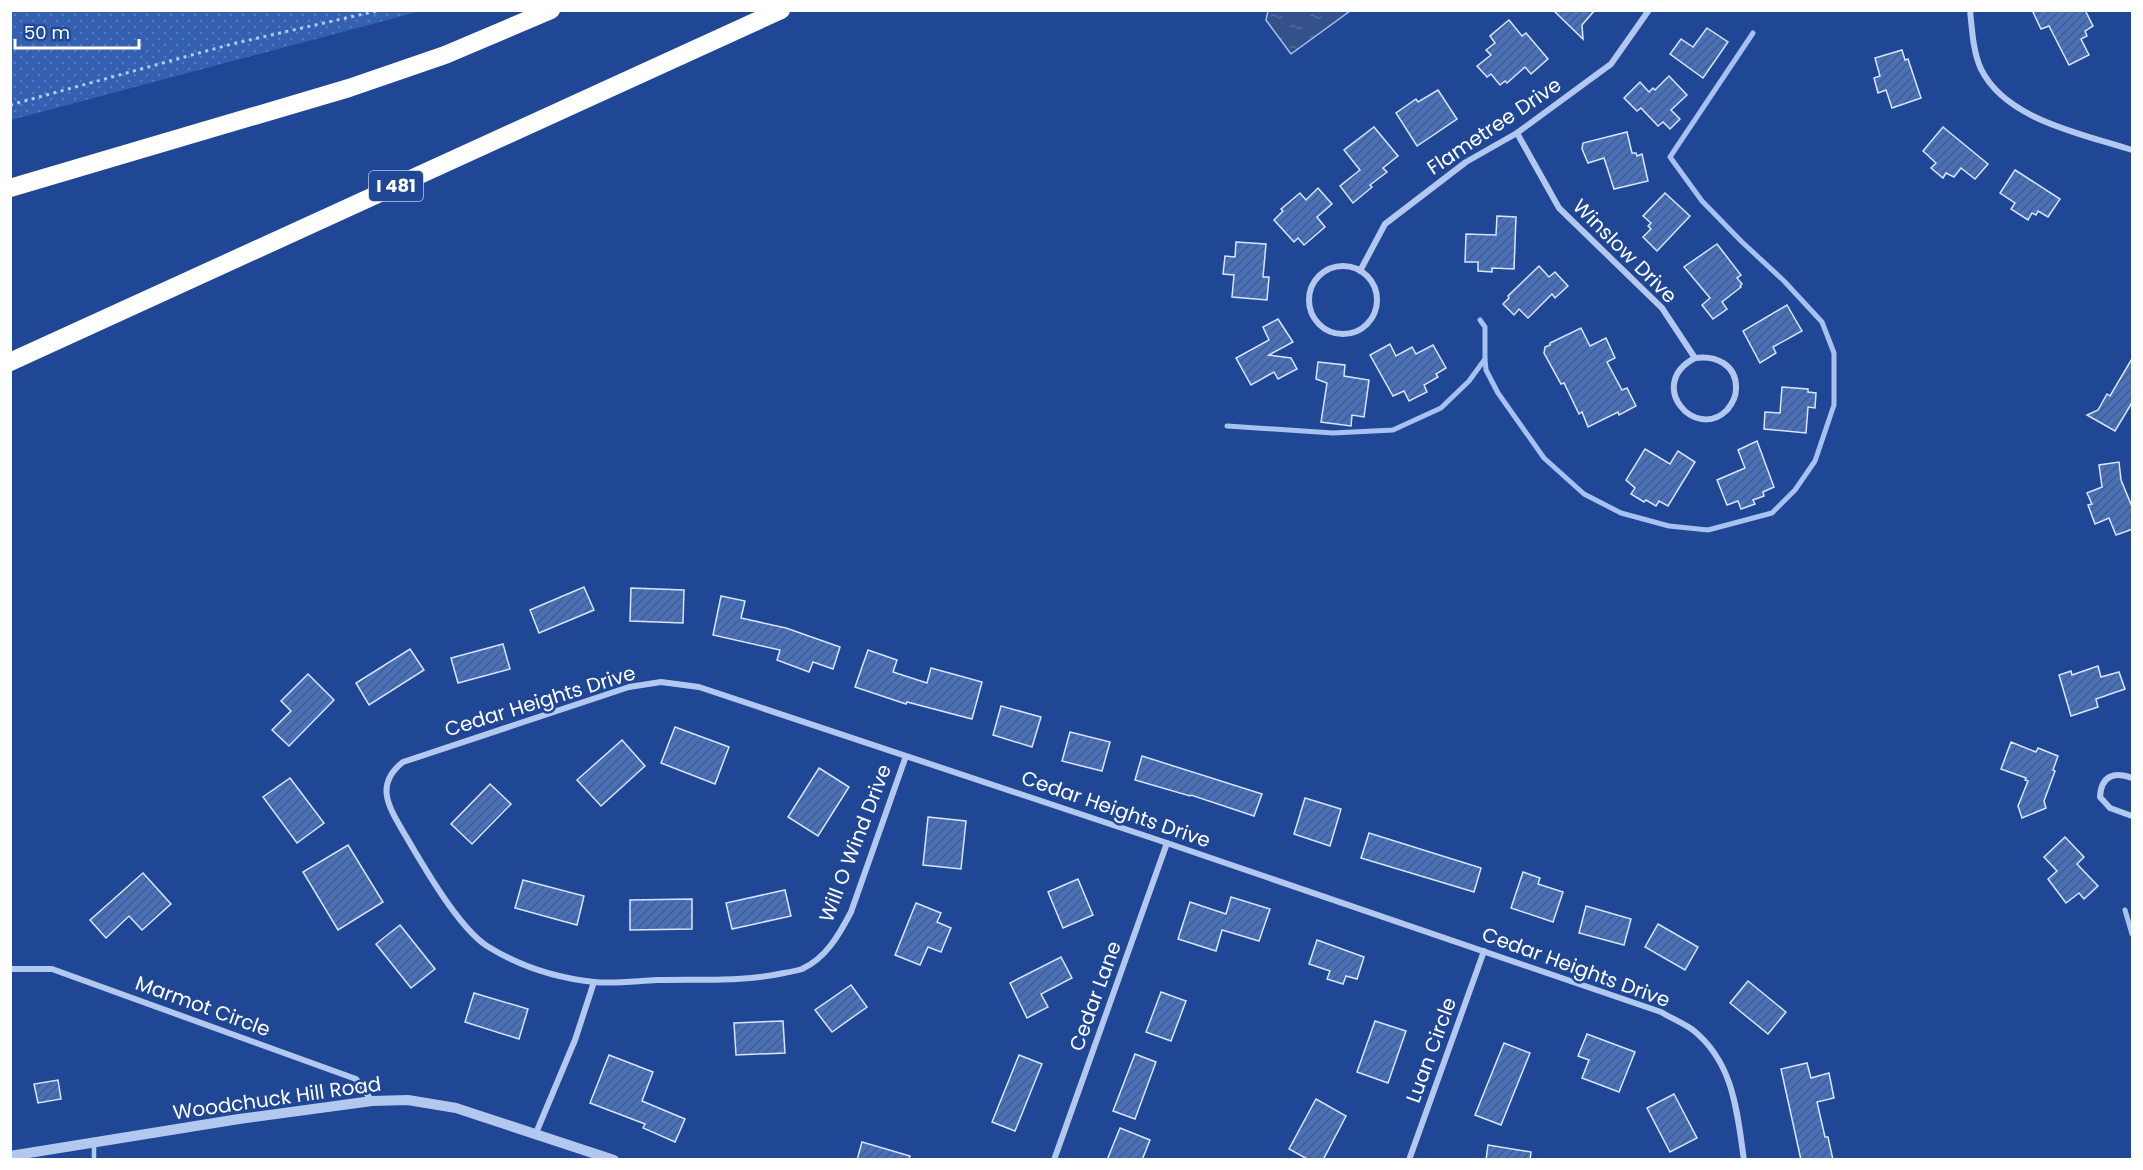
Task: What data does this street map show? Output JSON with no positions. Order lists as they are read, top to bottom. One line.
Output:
{"streets":{"highway":["I 481"],"street":["Flametree Drive","Winslow Drive","Cedar Heights Drive","Will O Wind Drive","Cedar Lane","Marmot Circle","Luan Circle","Woodchuck Hill Road"]},"crossings":[["Flametree Drive","Winslow Drive"],["Cedar Heights Drive","Will O Wind Drive"],["Cedar Heights Drive","Cedar Lane"],["Cedar Heights Drive","Luan Circle"],["Marmot Circle","Woodchuck Hill Road"]],"scale_bar":"50 m"}
